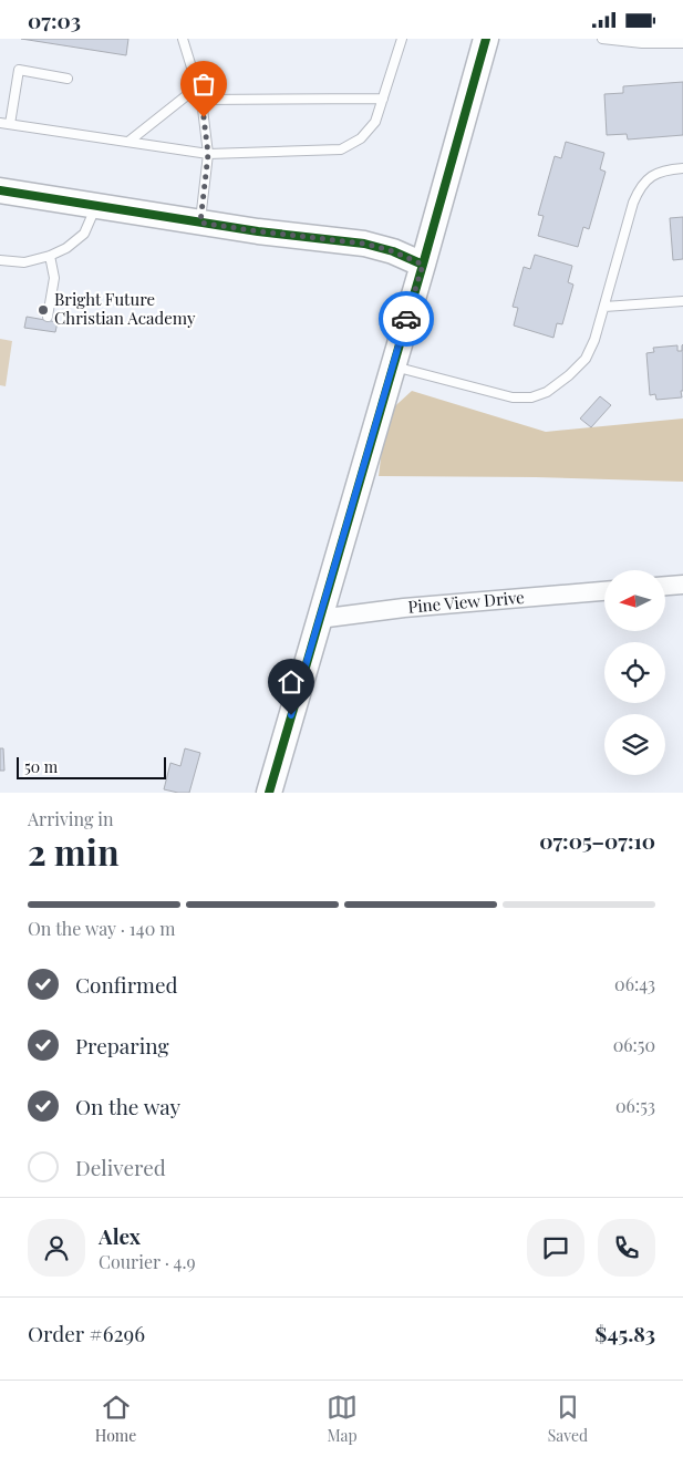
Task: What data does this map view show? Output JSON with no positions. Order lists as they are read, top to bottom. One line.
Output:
{"streets":{"street":["Pine View Drive"]},"places":["Bright Future Christian Academy"],"scale_bar":"50 m","north":"left","page":{"status":"07:03","scale":"50 m","heading":["2 min","Arriving in","07:05–07:10"],"panel":["Alex","Courier · 4.9","Order #6296","$45.83"],"bar":"On the way · 140 m","list":[["Confirmed","06:43"],["Preparing","06:50"],["On the way","06:53"],"Delivered"],"tabs":["Home","Map","Saved"]}}
